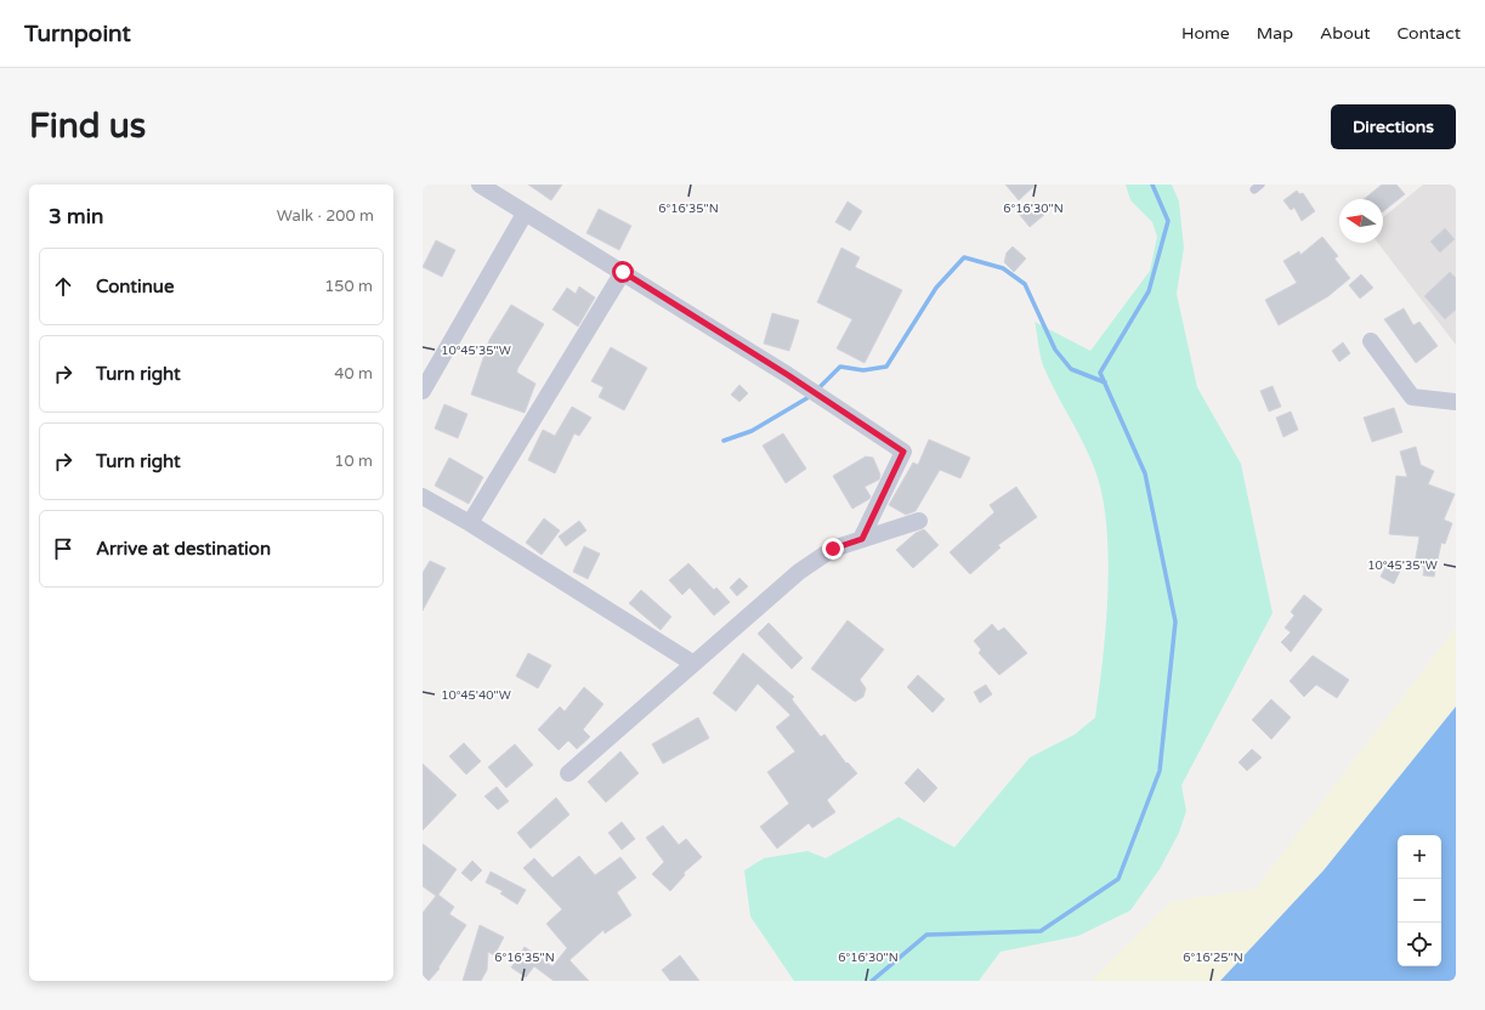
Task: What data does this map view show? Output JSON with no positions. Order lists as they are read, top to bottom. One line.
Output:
{"north":"left","page":{"header":"Turnpoint","nav":["Home","Map","About","Contact"],"buttons":"Directions","title":"Find us","heading":["3 min","Walk · 200 m"],"list":[["Continue","150 m"],["Turn right","40 m"],["Turn right","10 m"],"Arrive at destination"],"map_buttons":["+","−"]},"coordinates":["6°16'35\"N","6°16'30\"N","10°45'35\"W","10°45'40\"W","6°16'25\"N"]}
